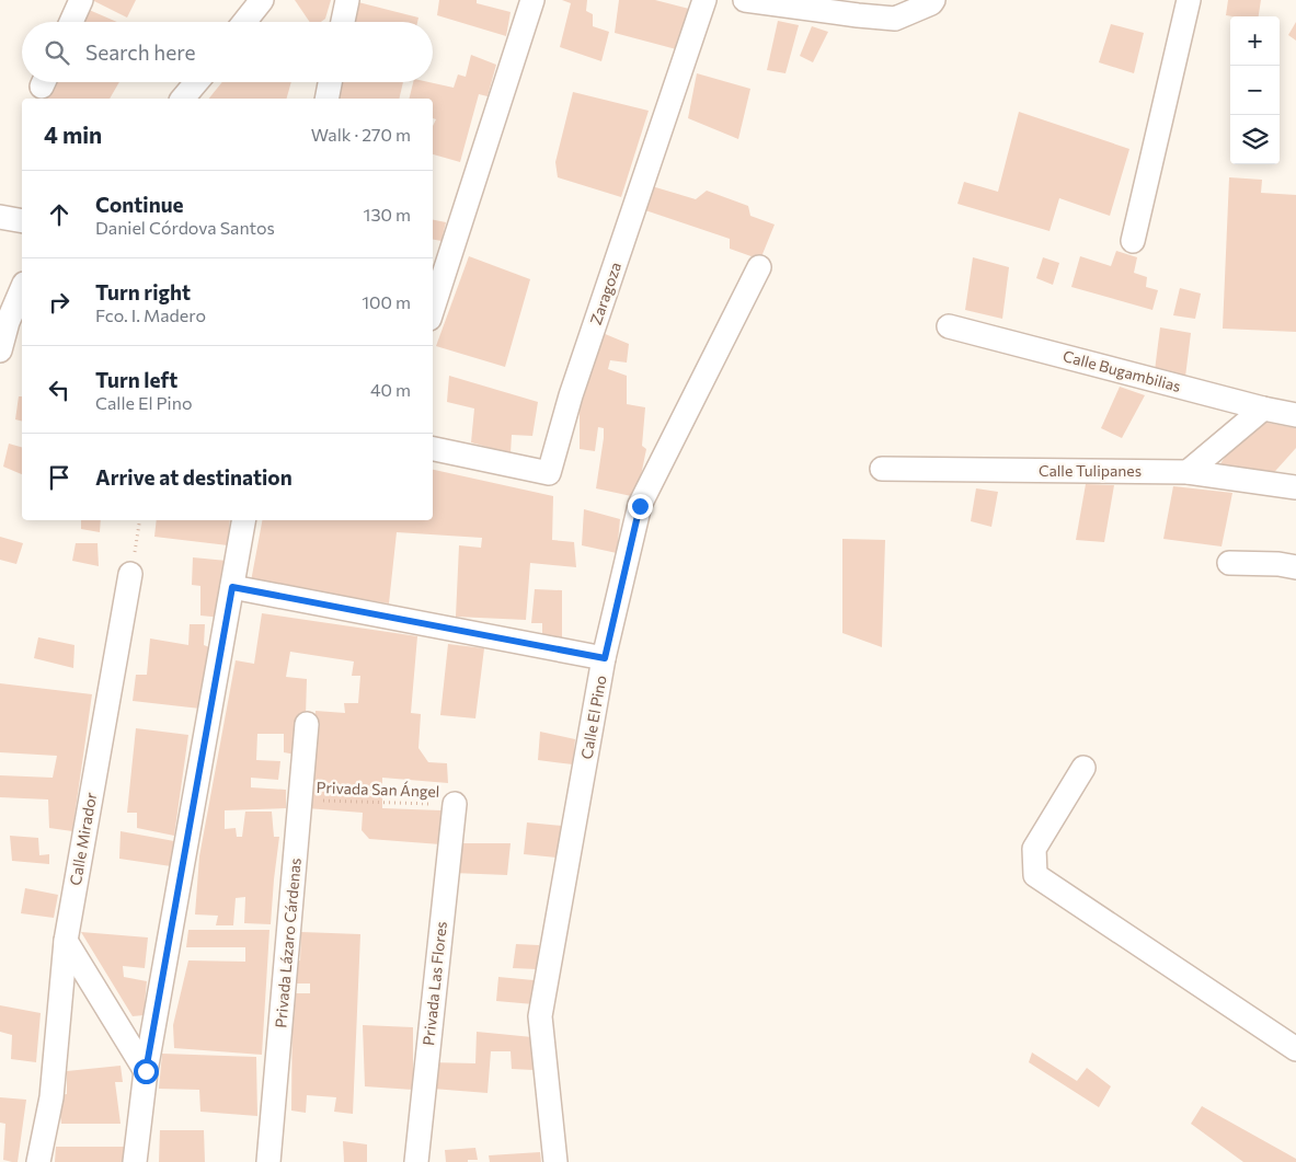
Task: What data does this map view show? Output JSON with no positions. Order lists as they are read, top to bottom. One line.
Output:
{"streets":{"street":["Zaragoza","Calle Bugambilias","Calle Tulipanes","Calle El Pino","Calle Mirador","Privada Lázaro Cárdenas","Privada Las Flores"],"path":["Privada San Ángel"]},"crossings":[["Privada San Ángel","Privada Lázaro Cárdenas"],["Privada San Ángel","Privada Las Flores"]],"page":{"map_buttons":["+","−"],"search":"Search here","heading":["4 min","Walk · 270 m"],"list":[["Continue","Daniel Córdova Santos","130 m"],["Turn right","Fco. I. Madero","100 m"],["Turn left","Calle El Pino","40 m"],"Arrive at destination"]}}
